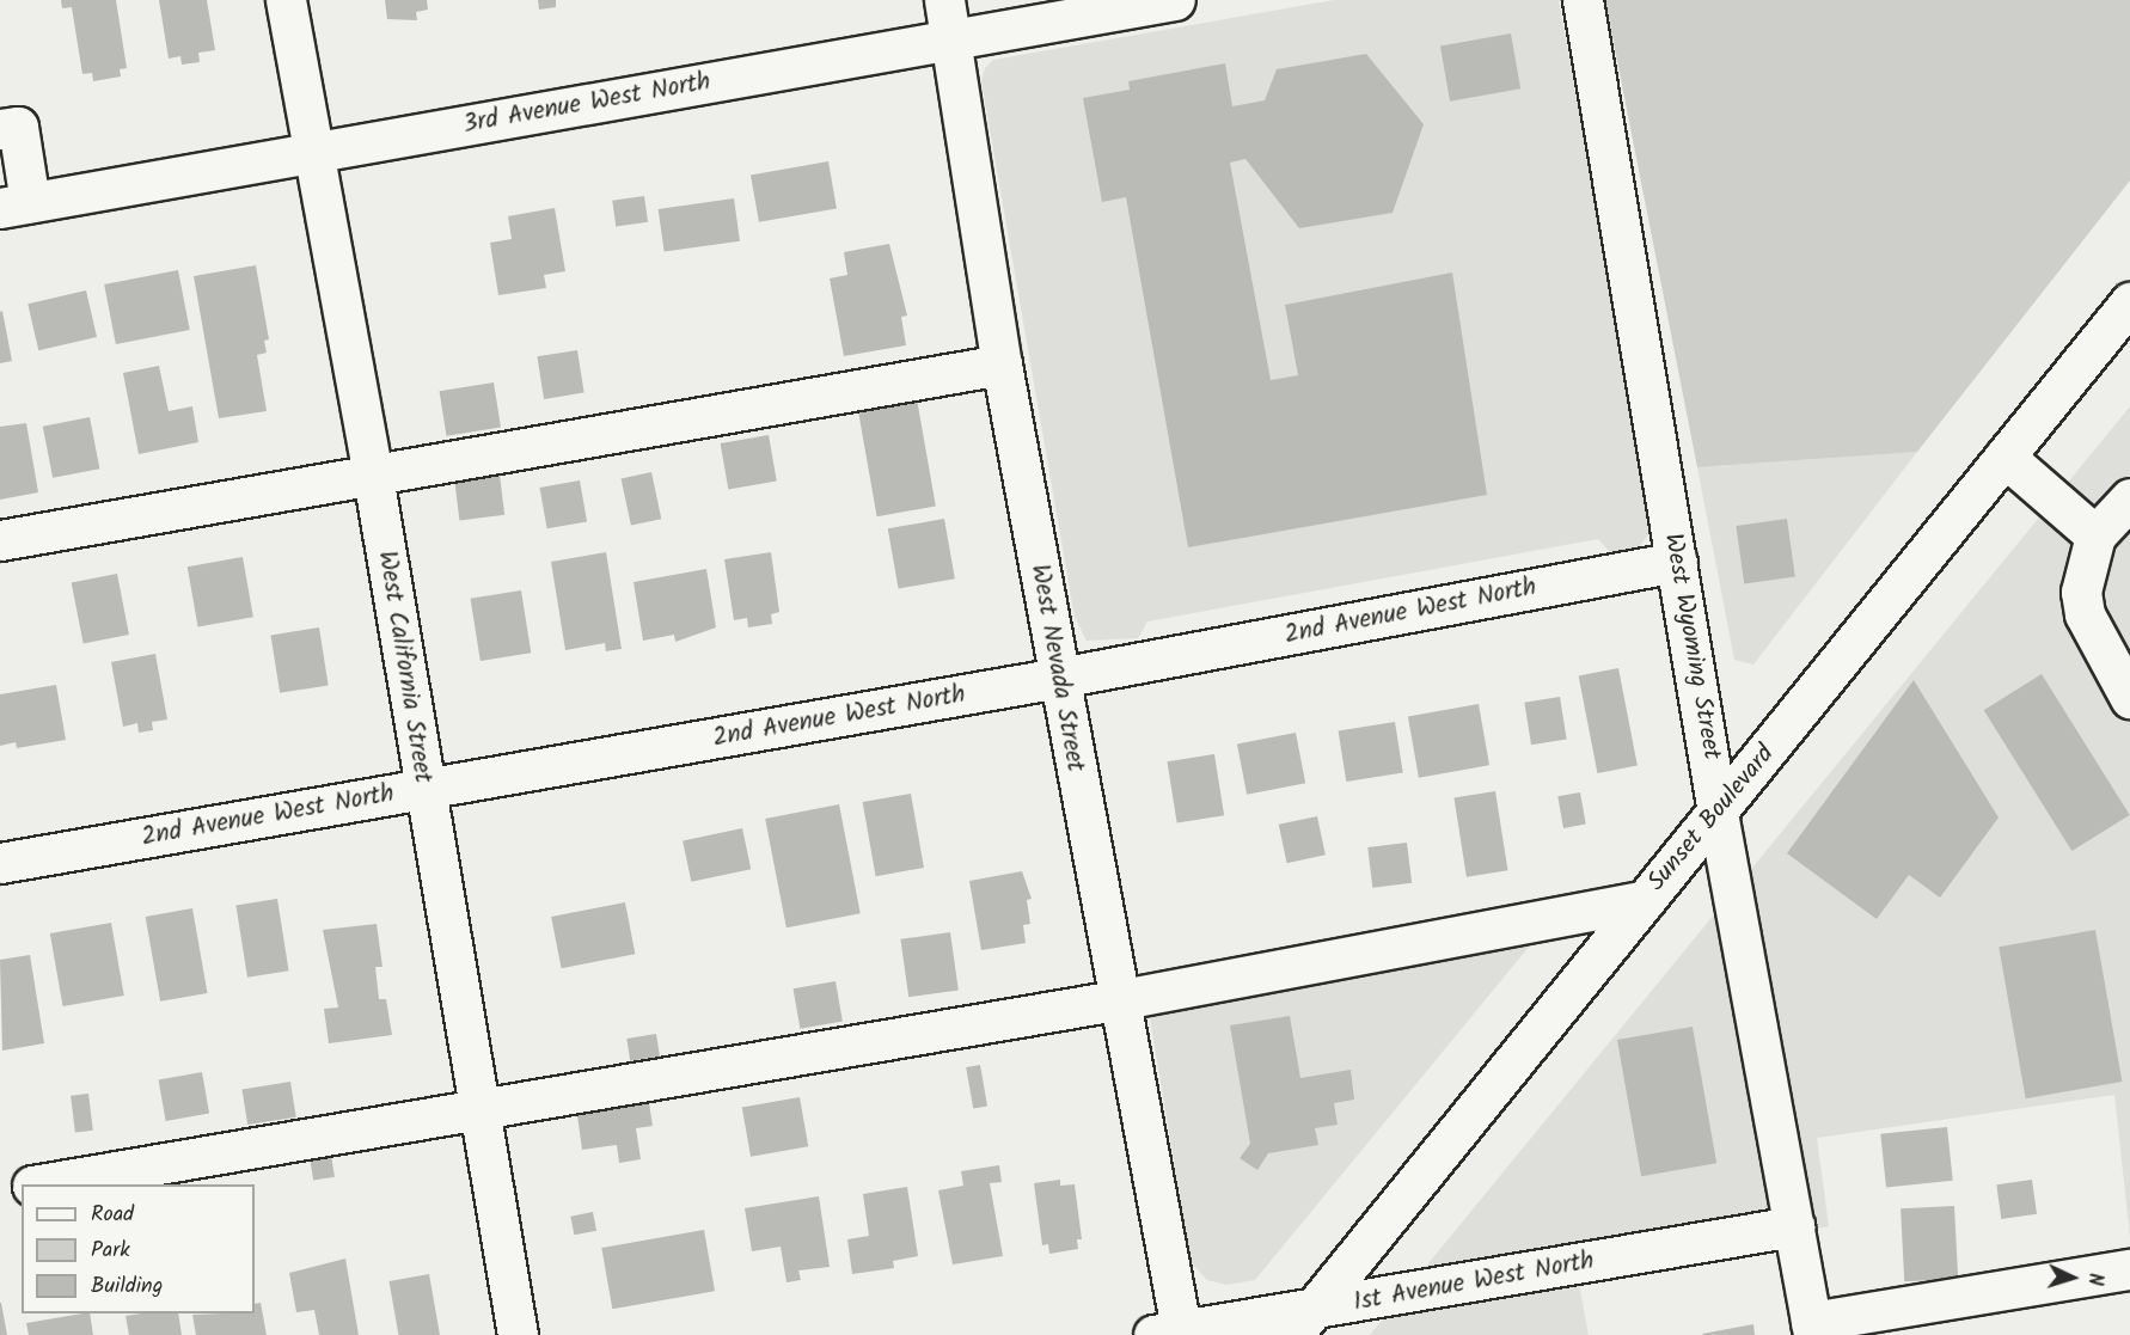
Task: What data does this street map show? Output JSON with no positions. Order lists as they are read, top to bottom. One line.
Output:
{"streets":{"street":["3rd Avenue West North","2nd Avenue West North","West Wyoming Street","West California Street","West Nevada Street","Sunset Boulevard","1st Avenue West North"]},"crossings":[["3rd Avenue West North","West California Street"],["3rd Avenue West North","West Nevada Street"],["2nd Avenue West North","West Wyoming Street"],["2nd Avenue West North","West California Street"],["2nd Avenue West North","West Nevada Street"],["West Wyoming Street","Sunset Boulevard"],["West Wyoming Street","1st Avenue West North"],["West Nevada Street","1st Avenue West North"],["Sunset Boulevard","1st Avenue West North"]],"legend":["Road","Park","Building"],"north":"right"}
